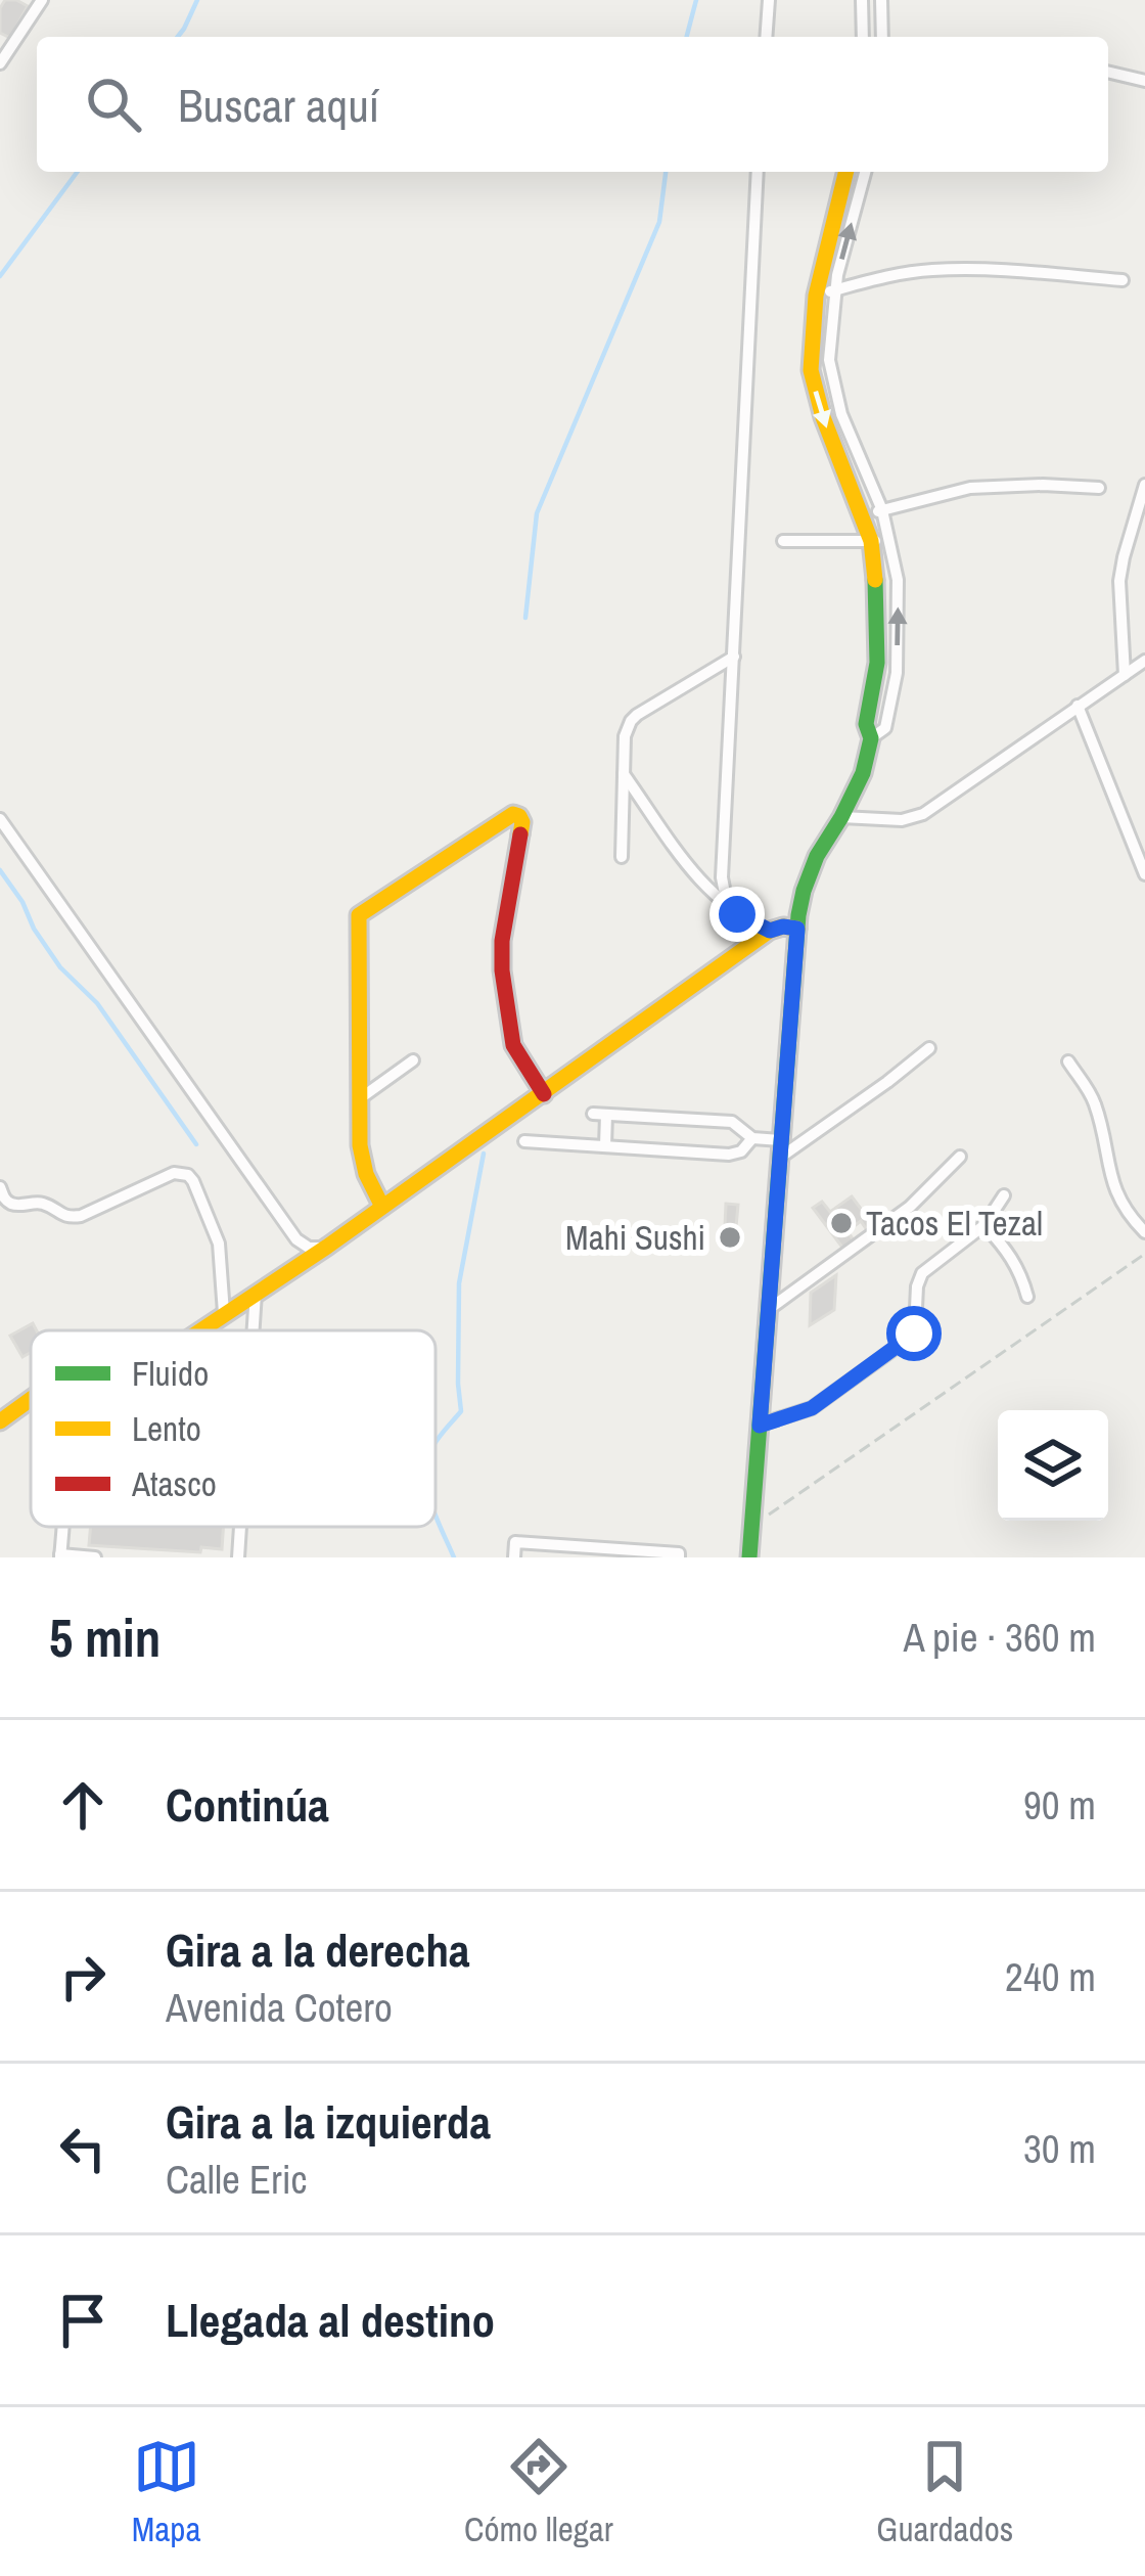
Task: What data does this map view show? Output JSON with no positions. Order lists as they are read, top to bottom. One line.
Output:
{"places":["Tacos El Tezal","Mahi Sushi"],"legend":["Fluido","Lento","Atasco"],"page":{"search":"Buscar aquí","heading":["5 min","A pie · 360 m"],"list":[["Continúa","90 m"],["Gira a la derecha","Avenida Cotero","240 m"],["Gira a la izquierda","Calle Eric","30 m"],"Llegada al destino"],"nav":["Mapa","Cómo llegar","Guardados"]}}
